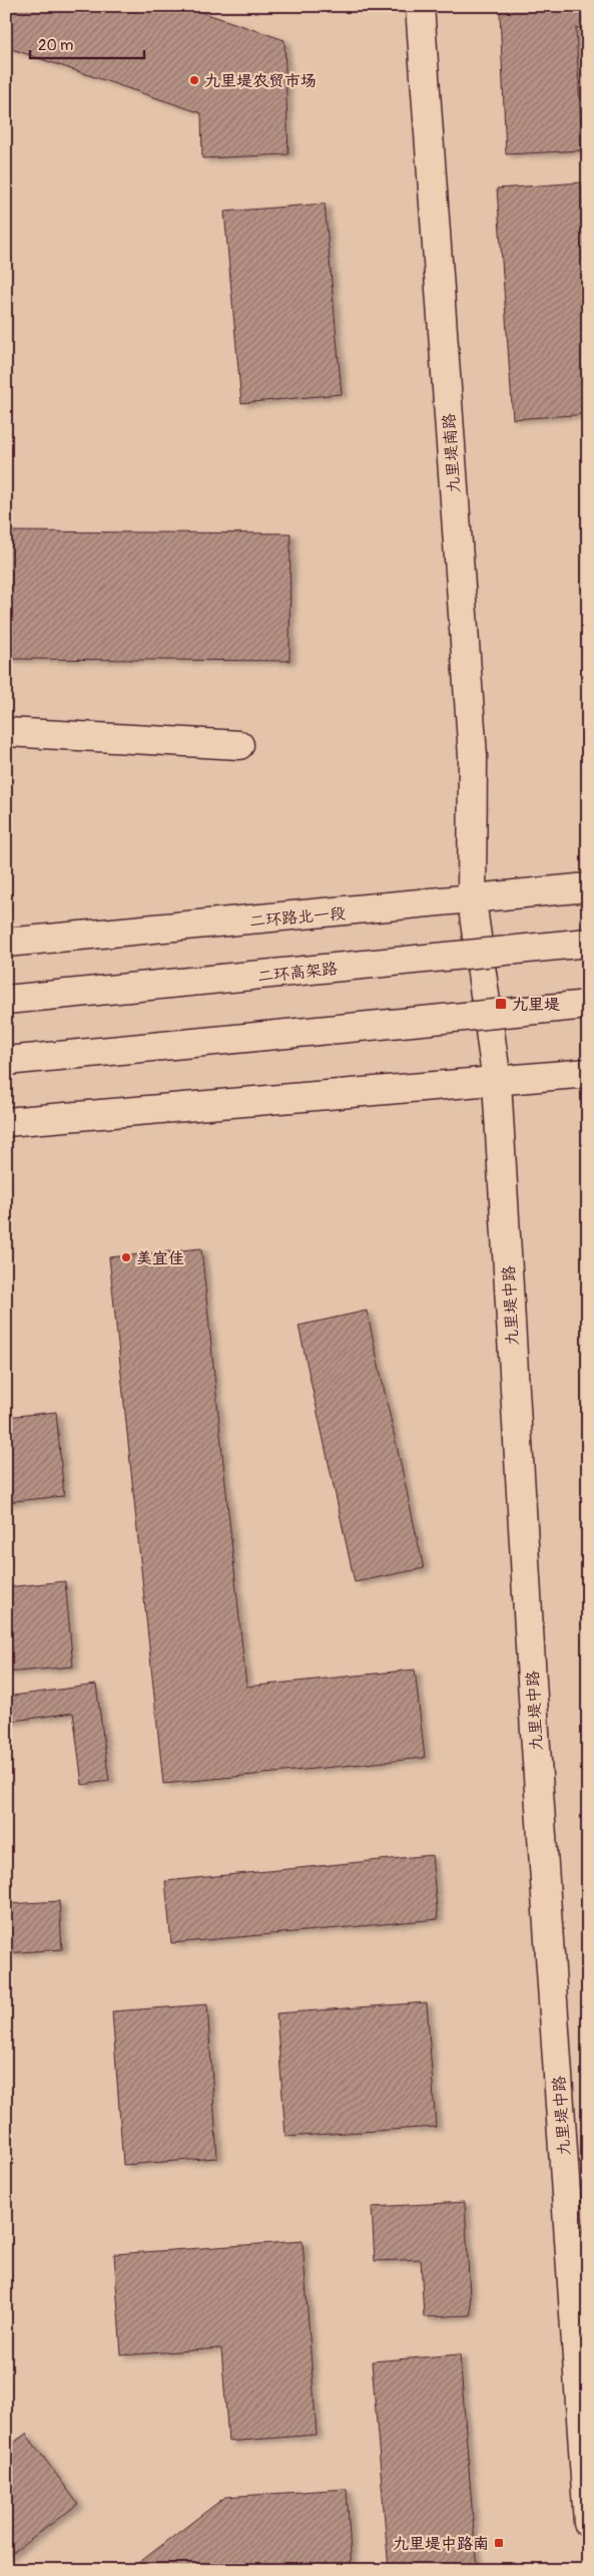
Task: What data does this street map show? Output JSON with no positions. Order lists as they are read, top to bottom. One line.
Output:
{"streets":{"main road":["九里堤南路","二环路北一段","二环高架路","九里堤中路"]},"crossings":[["九里堤南路","二环路北一段"],["九里堤南路","九里堤中路"],["二环路北一段","九里堤中路"]],"places":{"other":["九里堤农贸市场","美宜佳"],"transit":["九里堤","九里堤中路南"]},"scale_bar":"20 m"}
